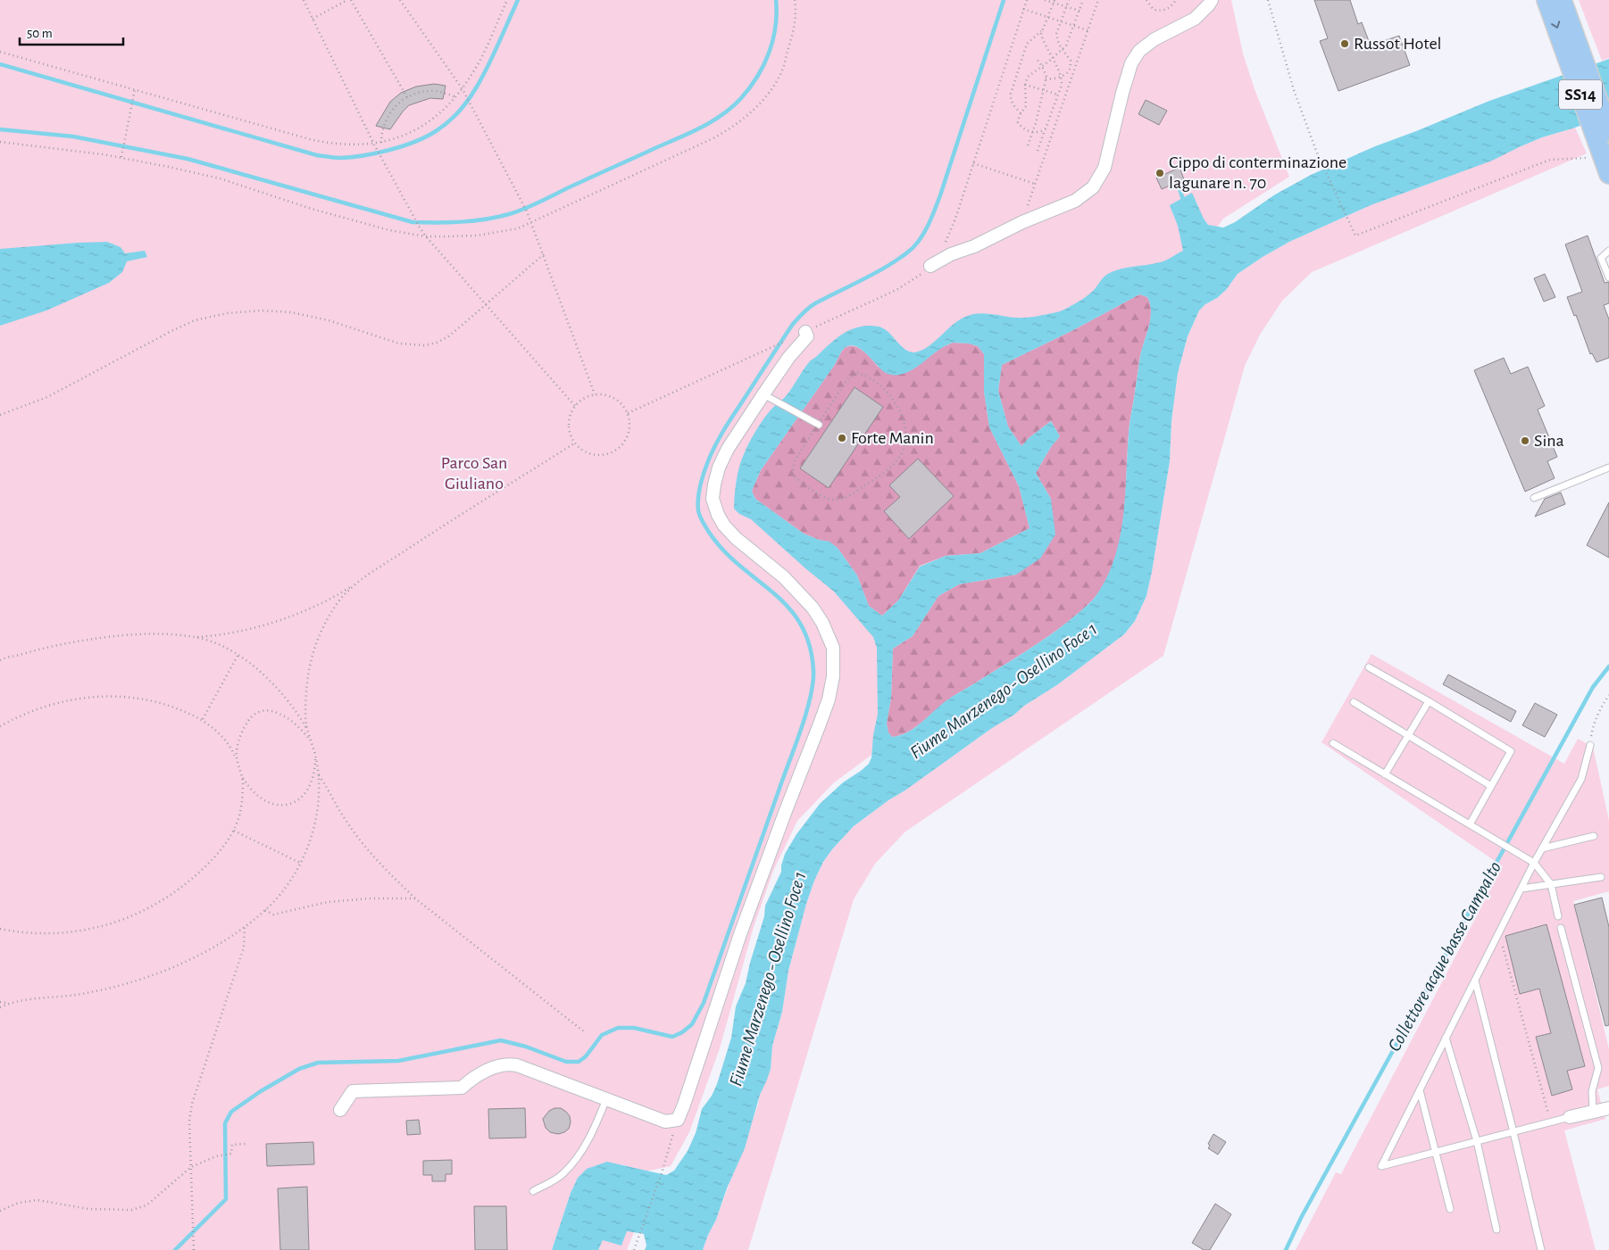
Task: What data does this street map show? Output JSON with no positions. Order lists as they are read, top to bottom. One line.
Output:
{"streets":{"main road":["SS14"]},"water":["Fiume Marzenego - Osellino Foce 1","Collettore acque basse Campalto"],"parks":["Parco San Giuliano"],"places":["Russot Hotel","Cippo di conterminazione lagunare n. 70","Forte Manin","Sina"],"scale_bar":"50 m"}
